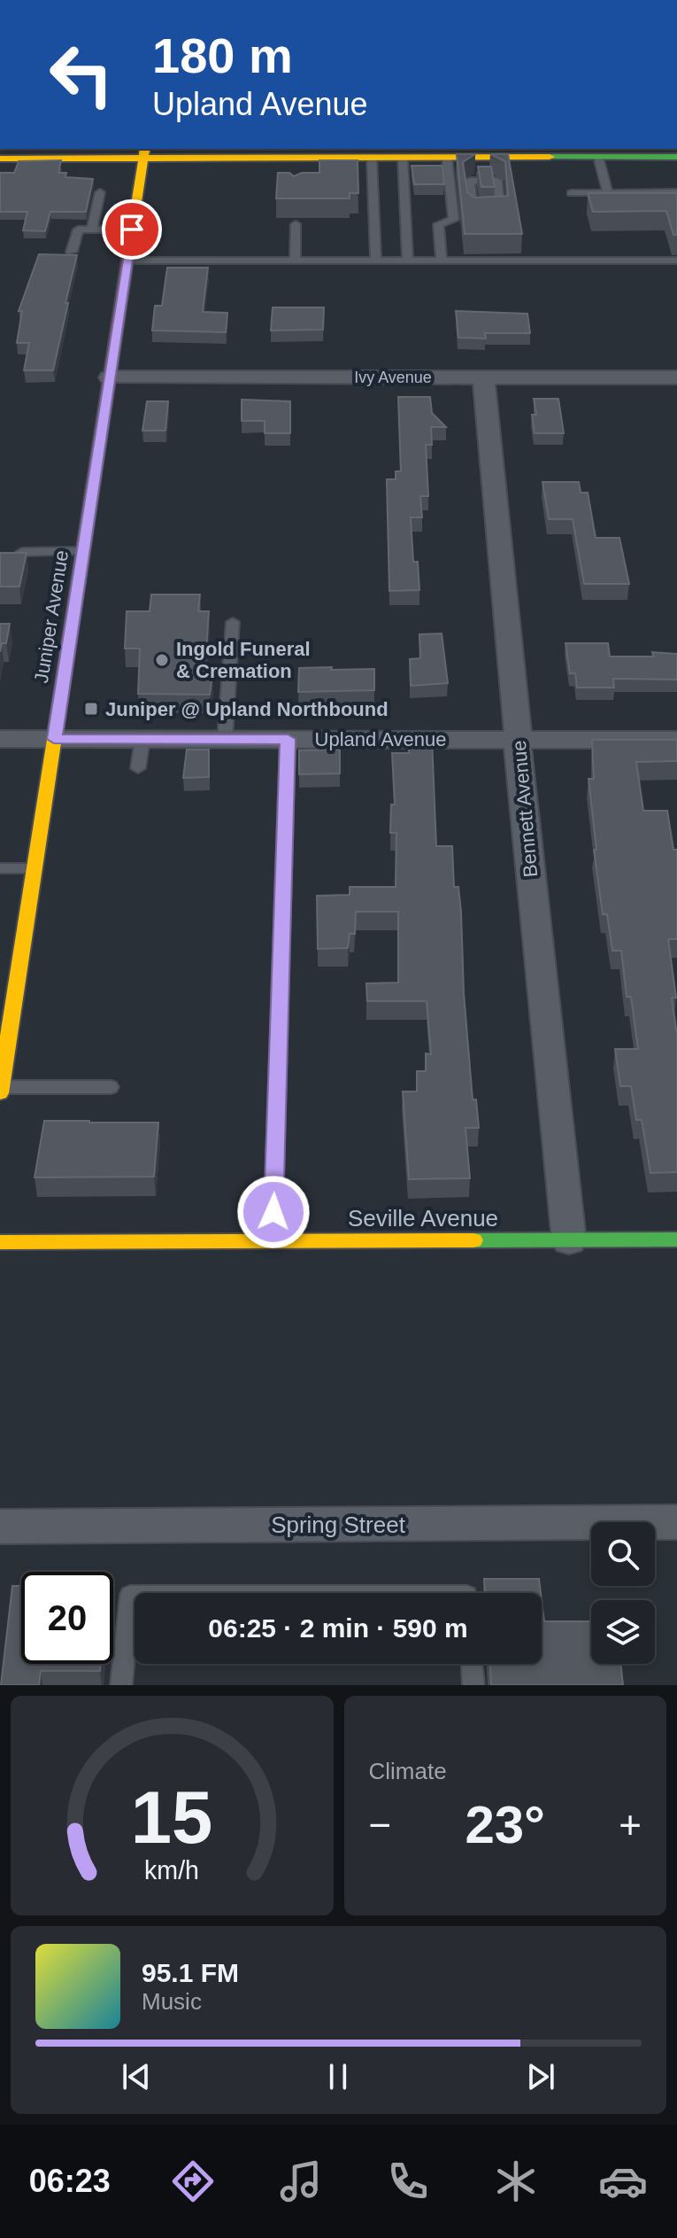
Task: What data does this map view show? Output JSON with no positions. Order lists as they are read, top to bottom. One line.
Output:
{"streets":{"street":["Ivy Avenue","Juniper Avenue","Upland Avenue","Bennett Avenue","Seville Avenue","Spring Street"]},"crossings":[["Ivy Avenue","Juniper Avenue"],["Ivy Avenue","Bennett Avenue"],["Juniper Avenue","Upland Avenue"],["Upland Avenue","Bennett Avenue"],["Bennett Avenue","Seville Avenue"]],"places":{"other":["Ingold Funeral & Cremation"],"transit":["Juniper @ Upland Northbound"]},"page":{"turn":["180 m","Upland Avenue"],"limit":"20","trip":"06:25 · 2 min · 590 m","tile":"Climate","heat":["−","23°","+"],"song":["95.1 FM","Music"],"tabs":"06:23","gauge":["15","km/h"]}}
